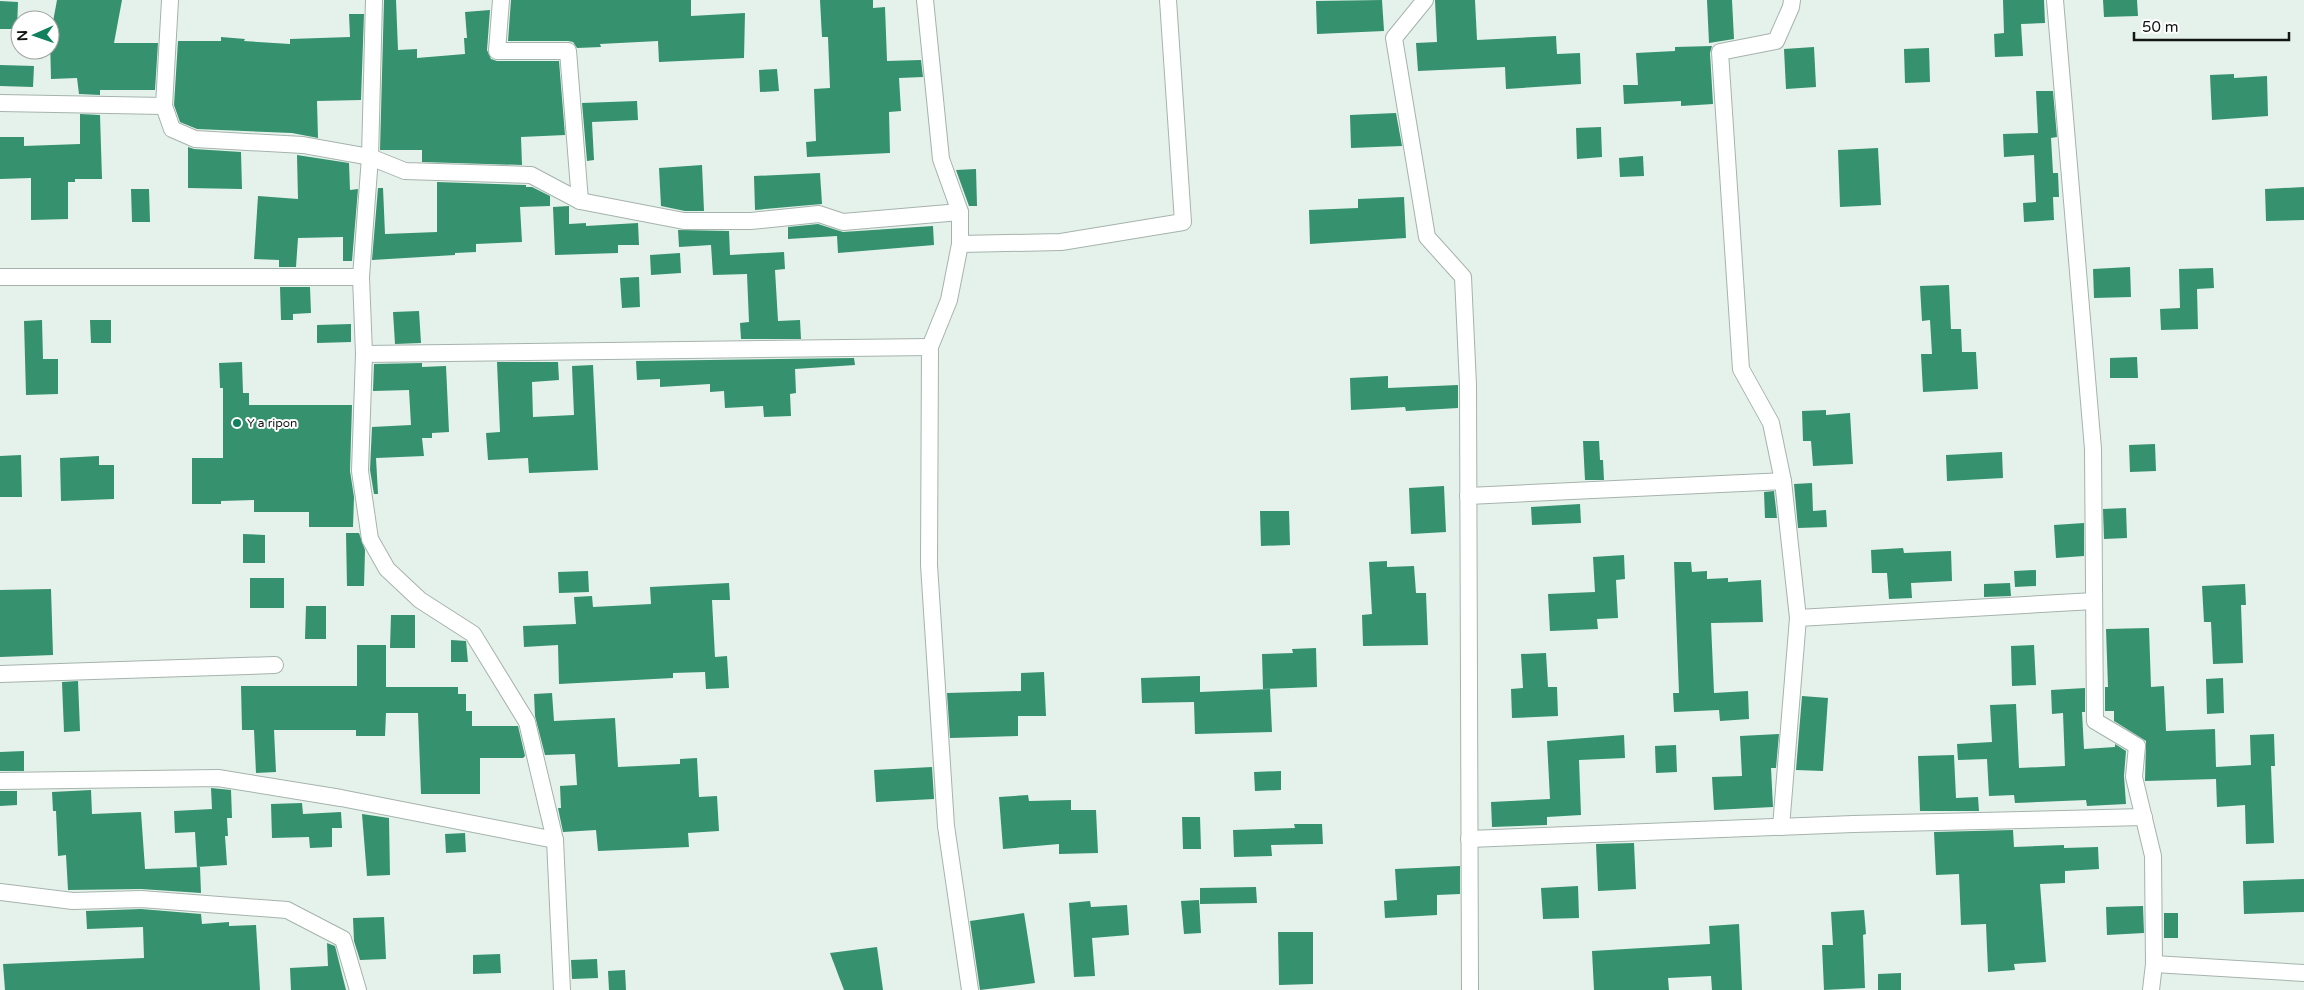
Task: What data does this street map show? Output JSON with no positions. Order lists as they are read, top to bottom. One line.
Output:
{"places":["Y a ripon"],"scale_bar":"50 m","north":"left"}
